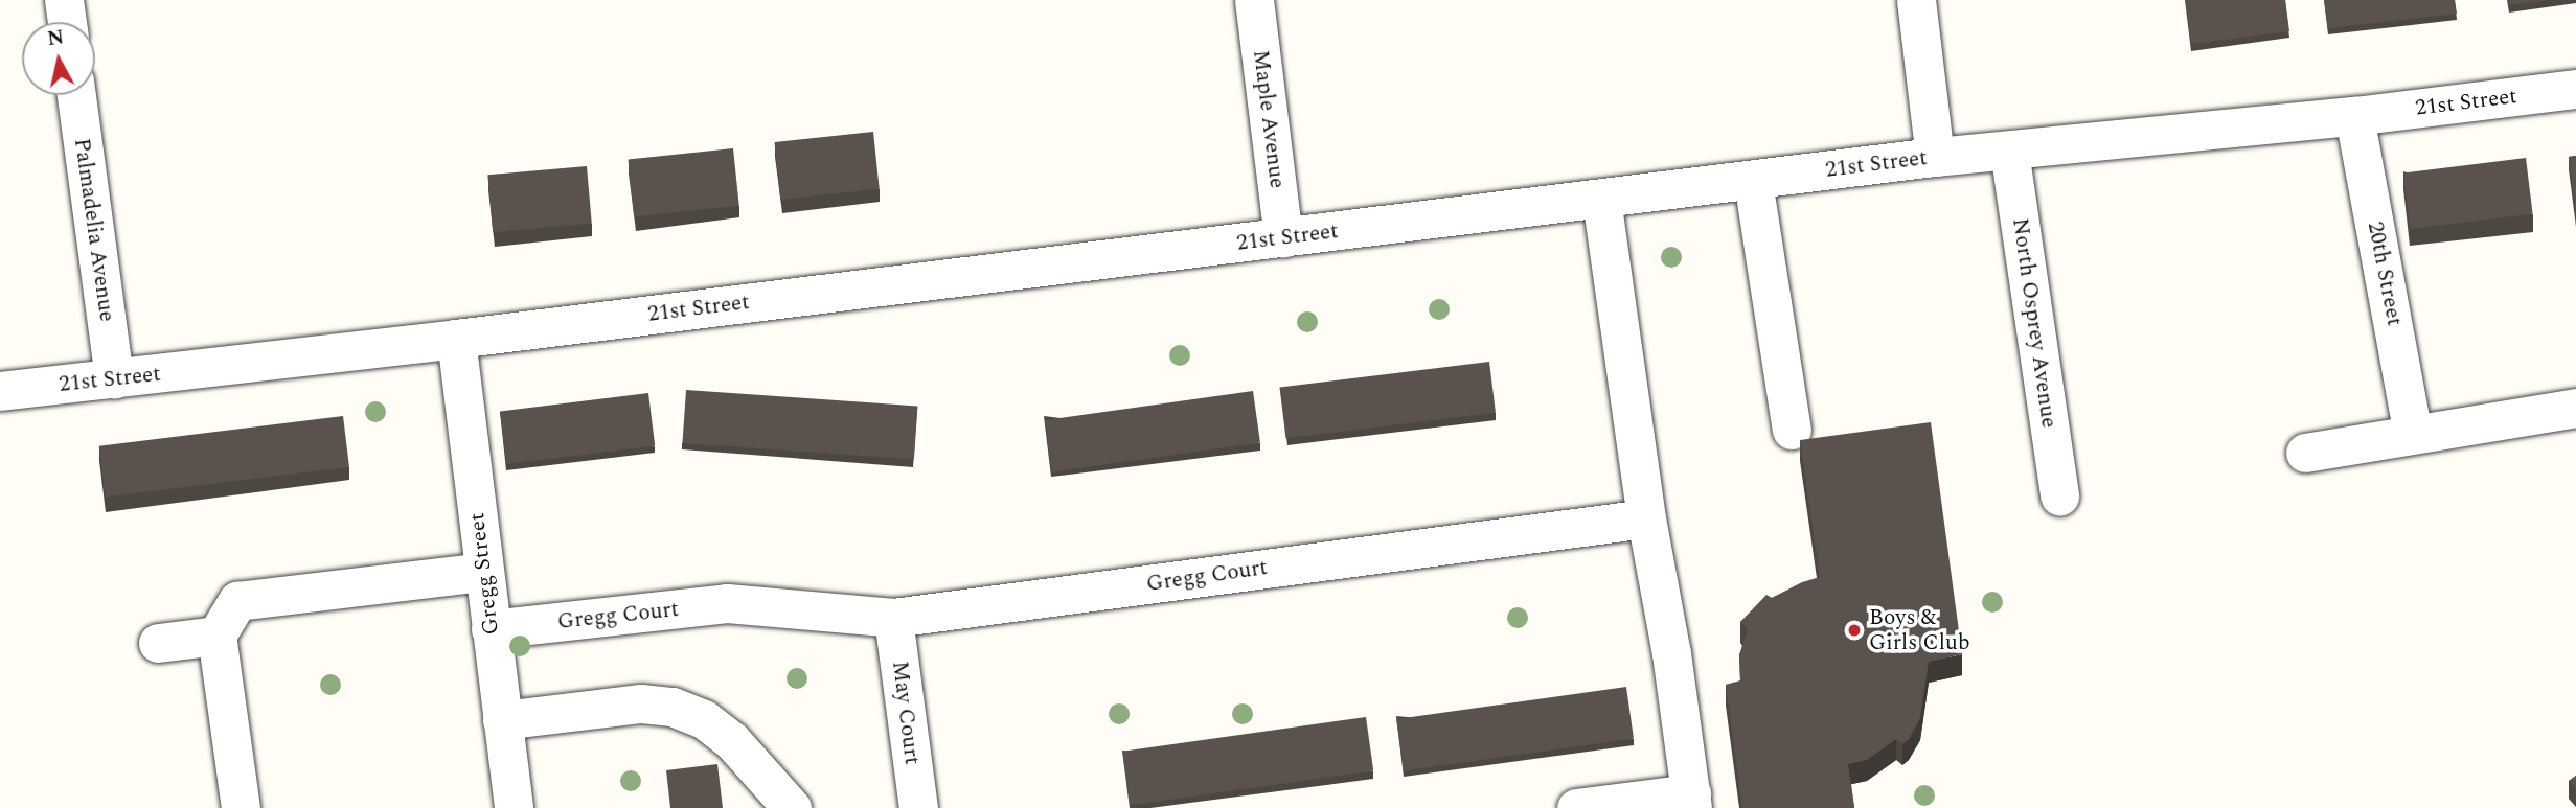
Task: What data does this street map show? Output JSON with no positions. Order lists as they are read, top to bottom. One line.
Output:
{"streets":{"street":["21st Street","Maple Avenue","Palmadelia Avenue","20th Street","North Osprey Avenue","Gregg Street","Gregg Court","May Court"]},"crossings":[["21st Street","Maple Avenue"],["21st Street","Palmadelia Avenue"],["21st Street","20th Street"],["21st Street","North Osprey Avenue"],["21st Street","Gregg Street"],["Gregg Street","Gregg Court"],["Gregg Court","May Court"]],"places":["Boys & Girls Club"],"north":"top"}
